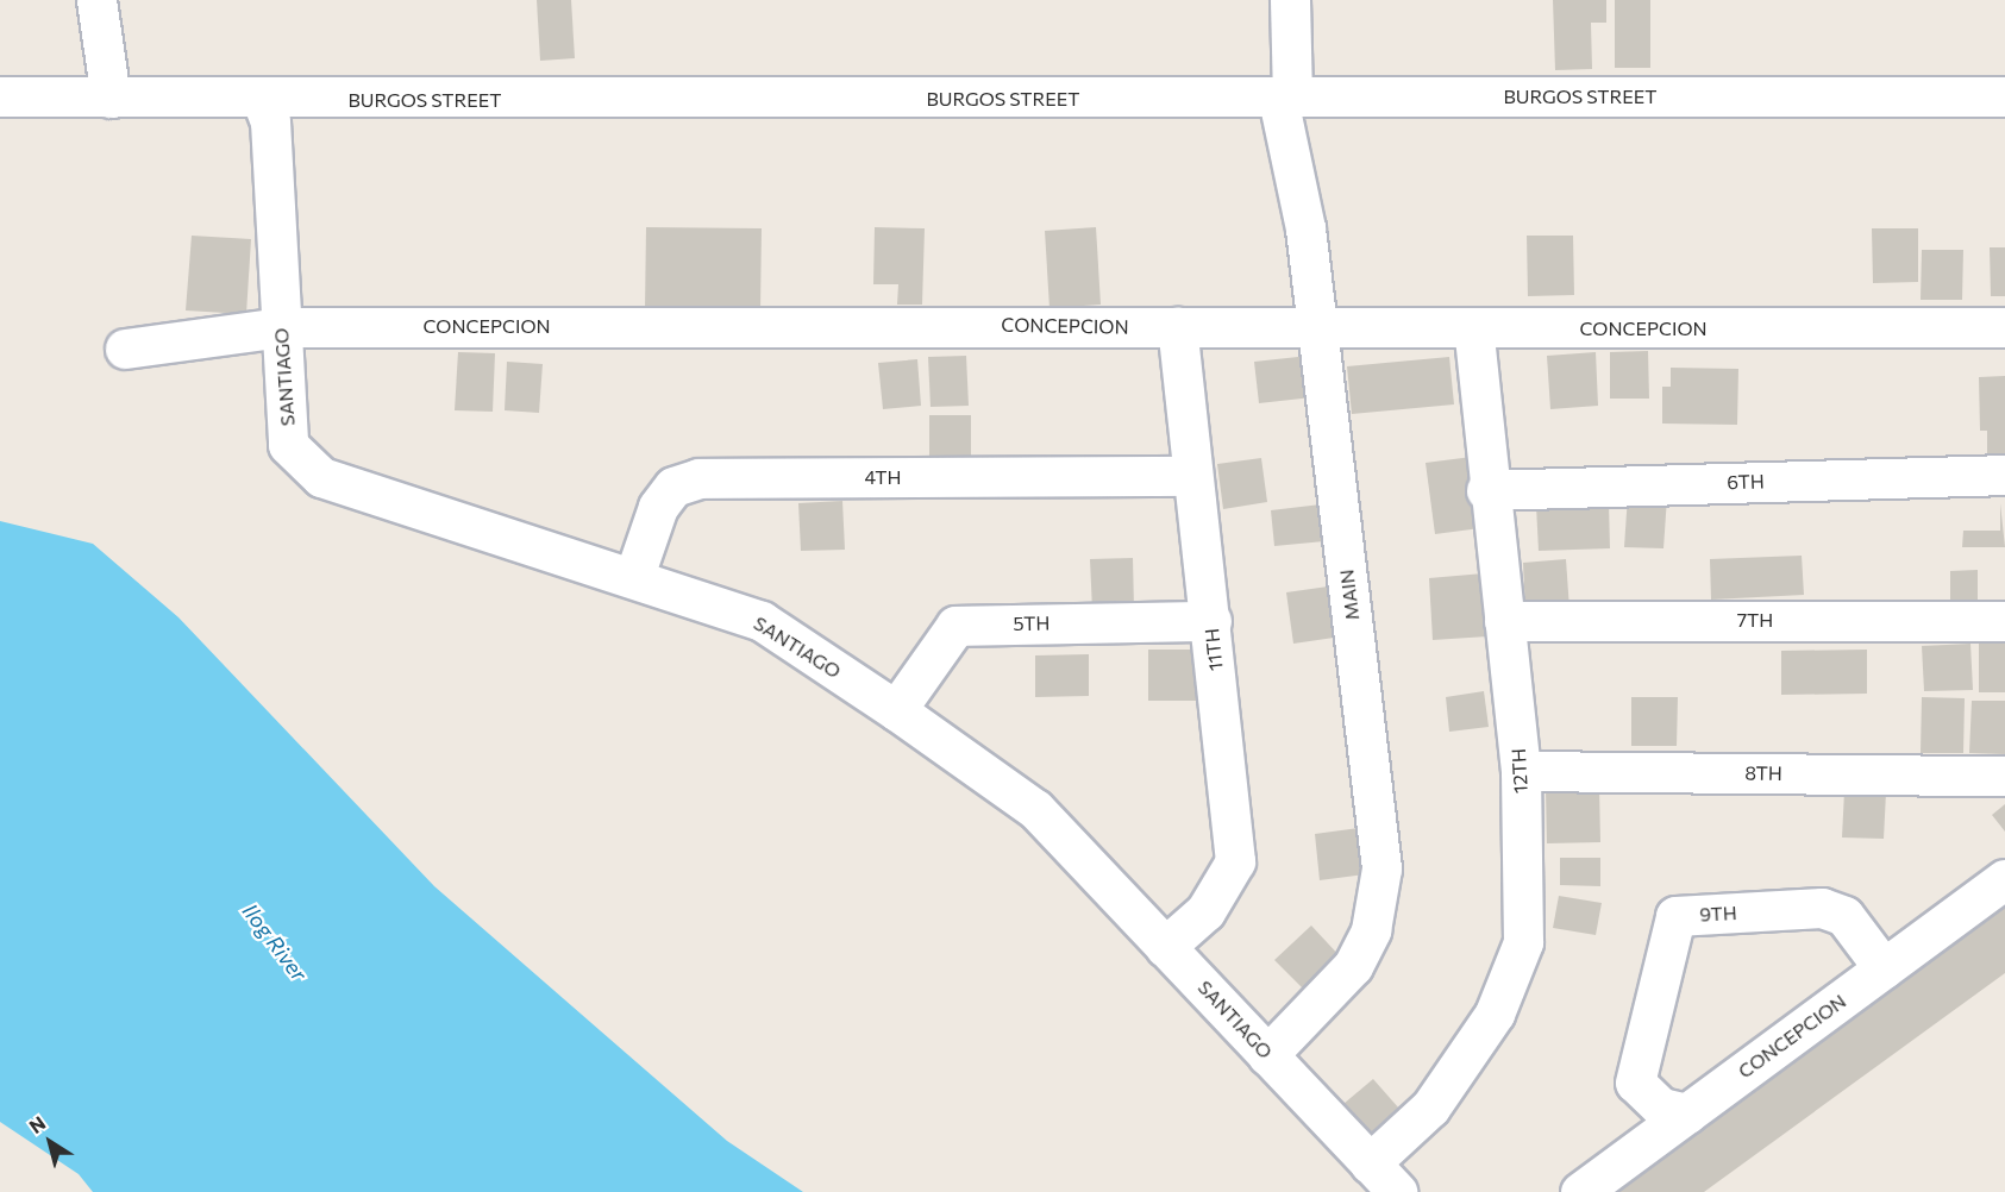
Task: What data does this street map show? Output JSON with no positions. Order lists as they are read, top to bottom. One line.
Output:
{"streets":{"street":["BURGOS STREET","CONCEPCION","SANTIAGO","4TH","6TH","MAIN","7TH","5TH","11TH","12TH","8TH","9TH"]},"crossings":[["BURGOS STREET","SANTIAGO"],["BURGOS STREET","MAIN"],["CONCEPCION","SANTIAGO"],["CONCEPCION","MAIN"],["CONCEPCION","11TH"],["CONCEPCION","12TH"],["CONCEPCION","9TH"],["SANTIAGO","4TH"],["SANTIAGO","MAIN"],["SANTIAGO","5TH"],["SANTIAGO","11TH"],["SANTIAGO","12TH"],["4TH","11TH"],["6TH","12TH"],["7TH","12TH"],["5TH","11TH"],["12TH","8TH"]],"water":["Ilog River"],"north":"top left"}
